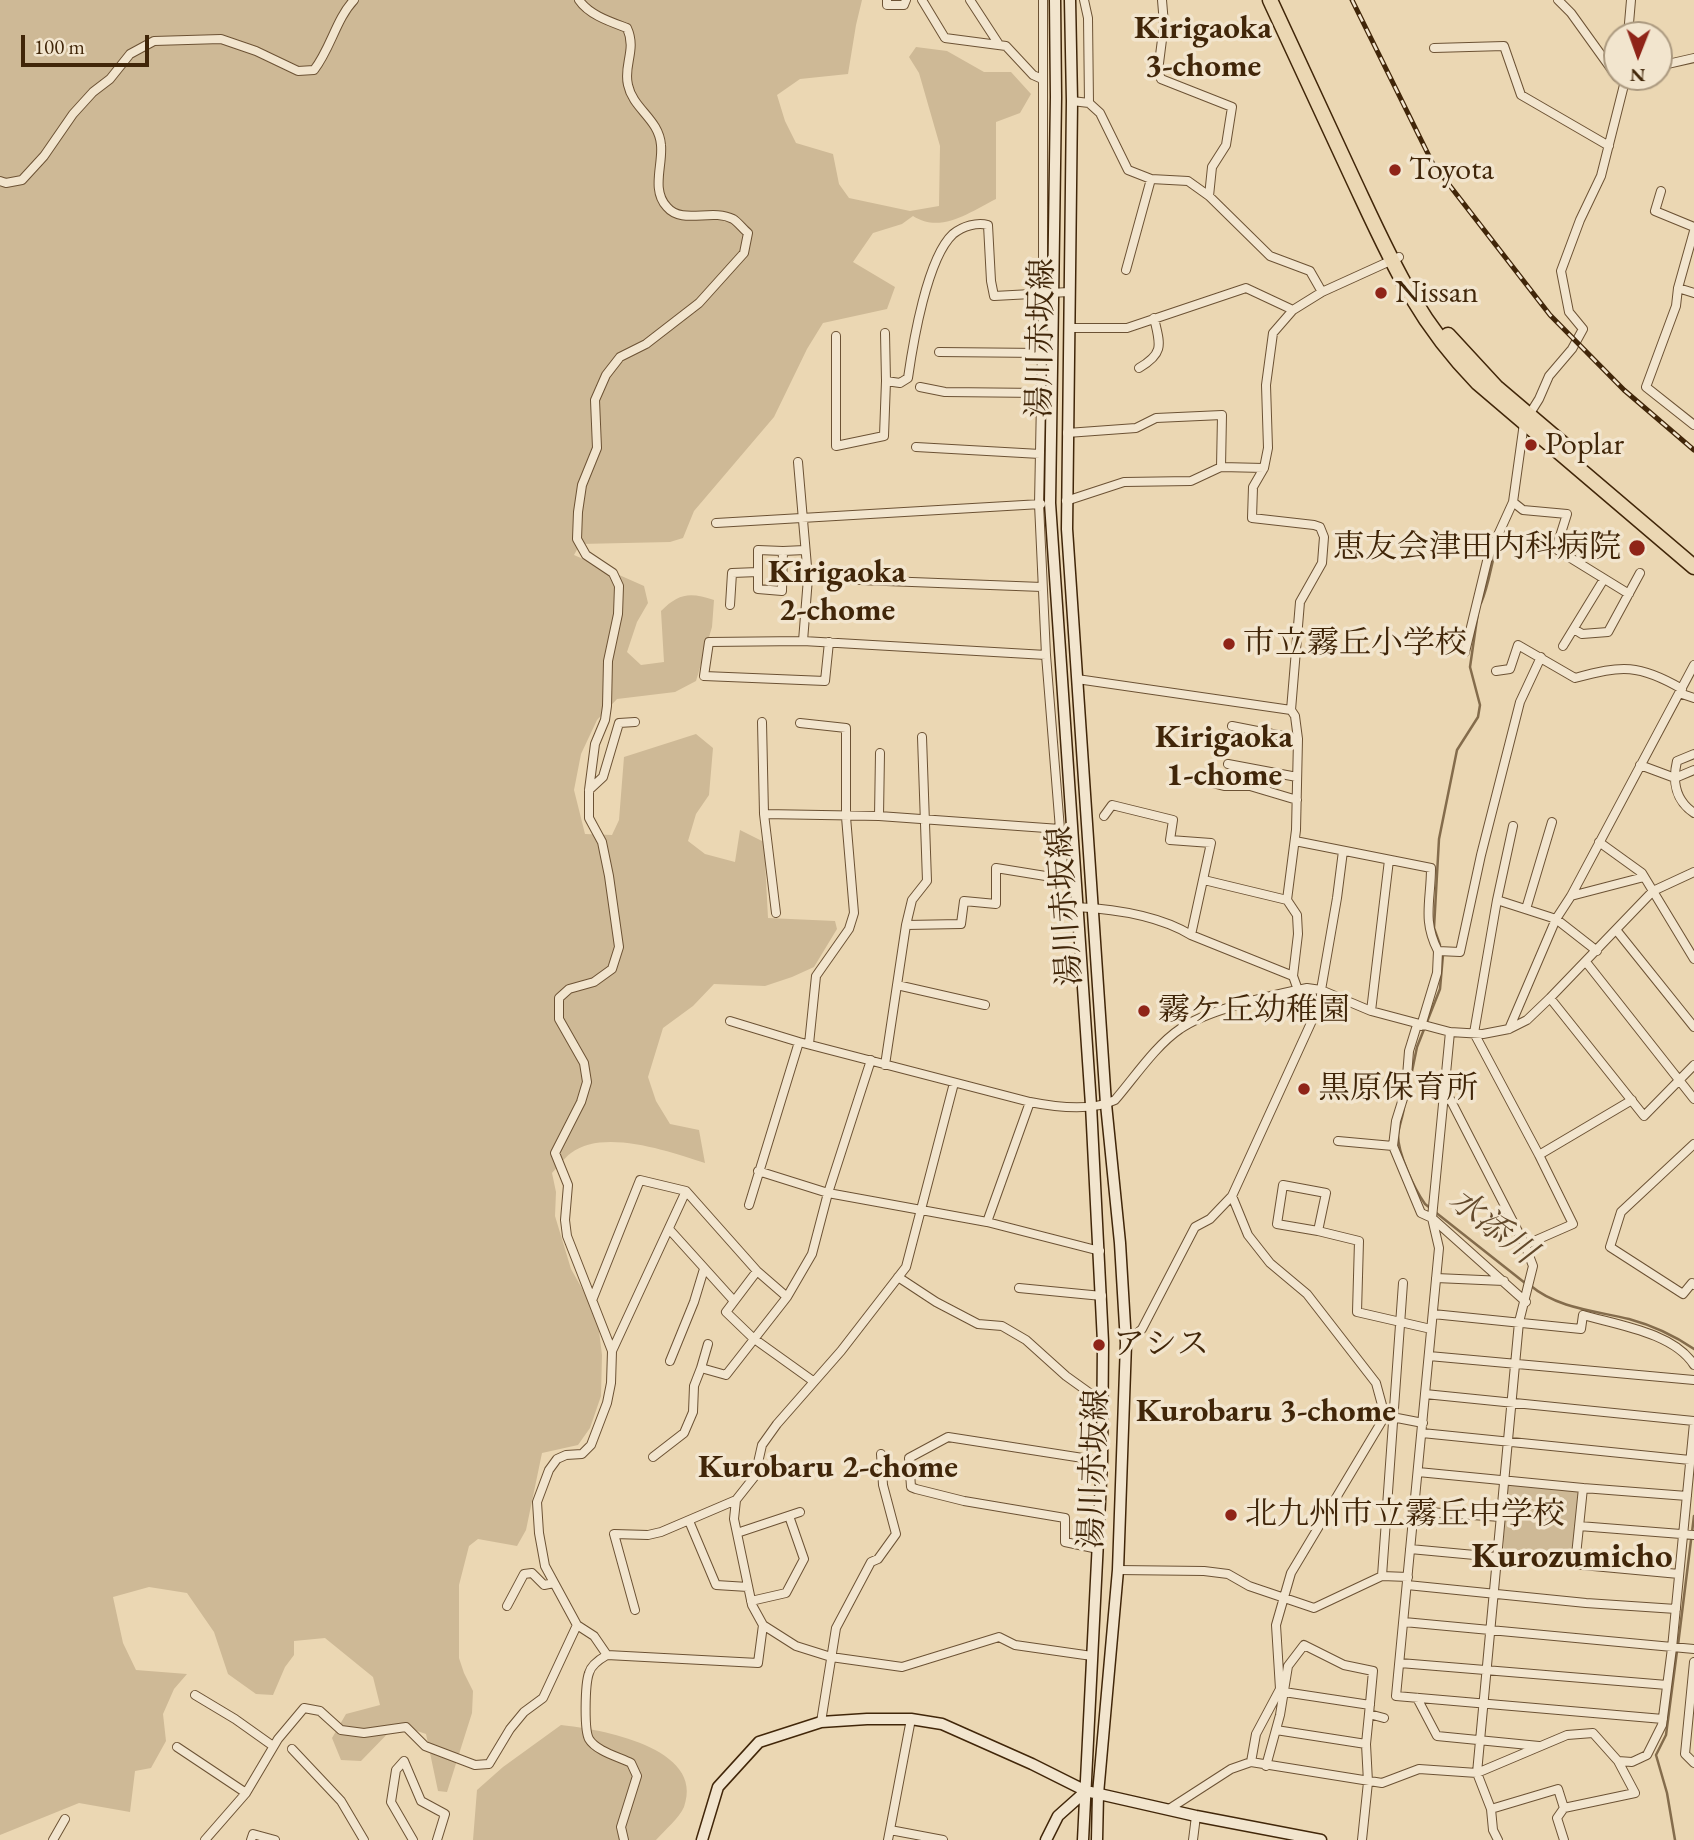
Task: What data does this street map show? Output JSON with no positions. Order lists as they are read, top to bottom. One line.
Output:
{"streets":{"main road":["湯川赤坂線"]},"districts":["Kirigaoka 3-chome","Kirigaoka 2-chome","Kirigaoka 1-chome","Kurobaru 3-chome","Kurobaru 2-chome","Kurozumicho"],"water":["水添川"],"places":["Toyota","Nissan","Poplar","恵友会津田内科病院","市立霧丘小学校","霧ケ丘幼稚園","黒原保育所","アシス","北九州市立霧丘中学校"],"scale_bar":"100 m","north":"bottom"}
